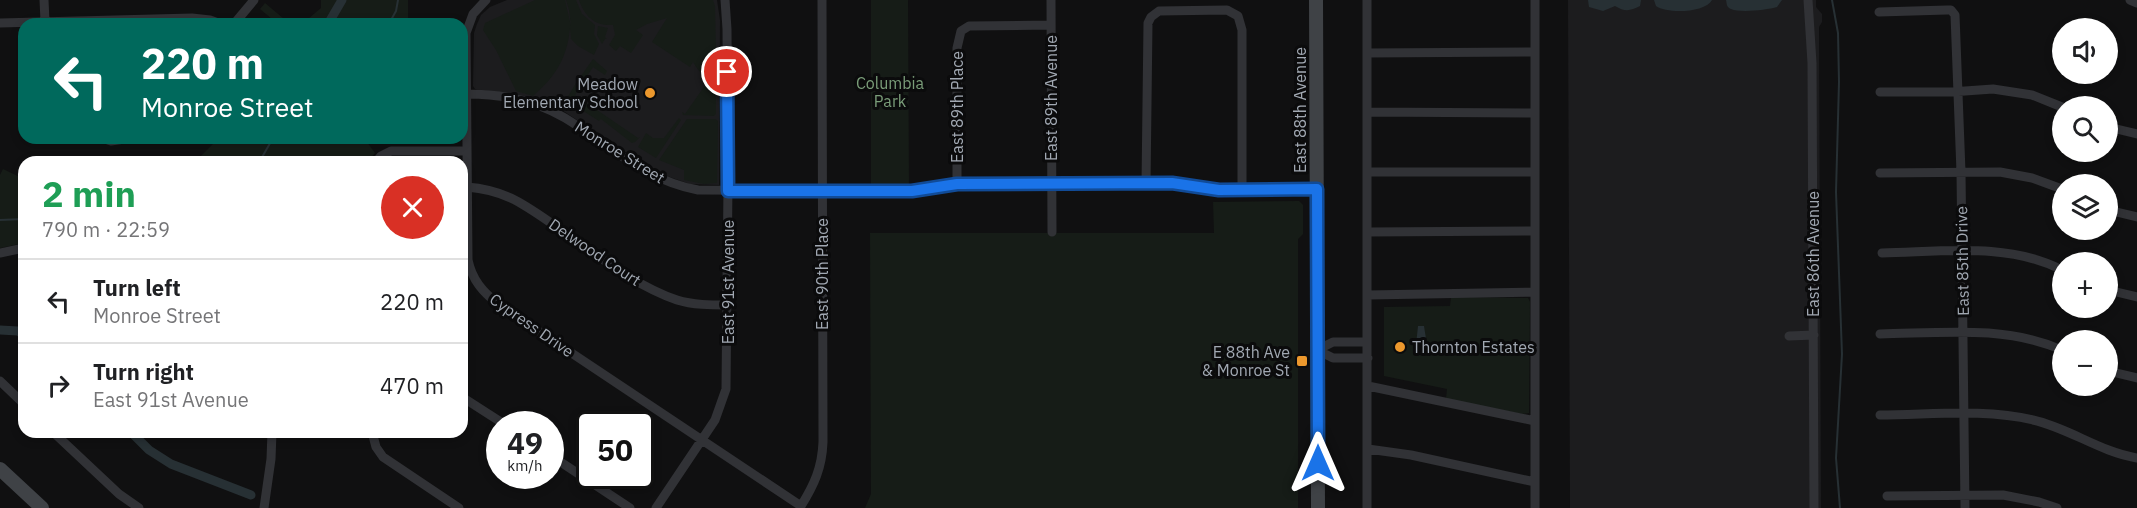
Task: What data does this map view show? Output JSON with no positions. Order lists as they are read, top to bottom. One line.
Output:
{"streets":{"main road":["East 88th Avenue"],"street":["East 89th Avenue","East 89th Place","Monroe Street","Delwood Court","East 86th Avenue","East 85th Drive","East 90th Place","East 91st Avenue","Cypress Drive"]},"crossings":[["East 89th Avenue","East 89th Place"],["East 89th Avenue","Monroe Street"],["East 89th Place","Monroe Street"],["East 88th Avenue","Monroe Street"],["Monroe Street","East 90th Place"],["Monroe Street","East 91st Avenue"],["Delwood Court","East 91st Avenue"],["East 90th Place","Cypress Drive"],["East 91st Avenue","Cypress Drive"]],"parks":["Columbia Park"],"places":{"other":["Meadow Elementary School","Thornton Estates"],"transit":["E 88th Ave & Monroe St"]},"page":{"map_buttons":["+","−"],"turn":["220 m","Monroe Street"],"heading":["2 min","790 m · 22:59"],"list":[{"name":"Turn left","note":"Monroe Street","value":"220 m"},{"name":"Turn right","note":"East 91st Avenue","value":"470 m"}],"speed":"49 km/h","limit":"50"}}
